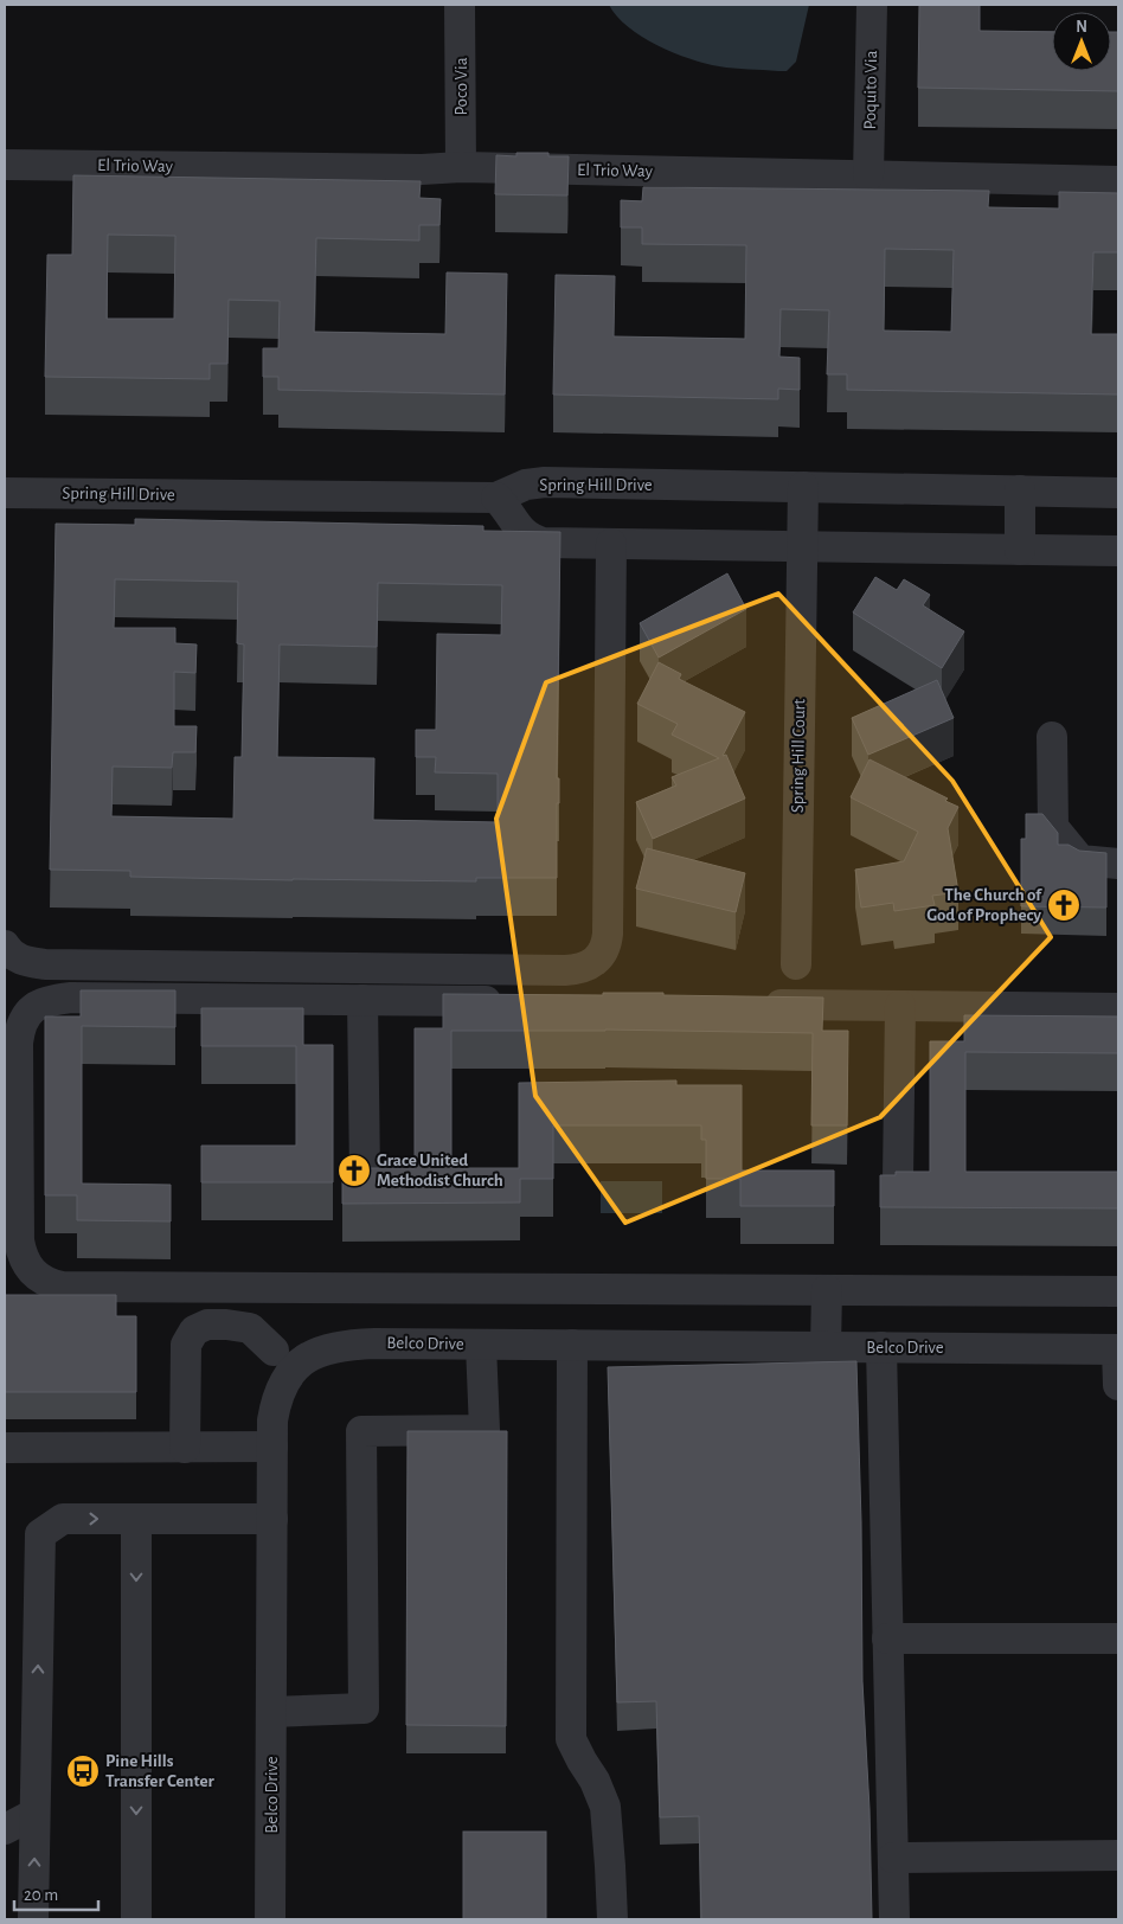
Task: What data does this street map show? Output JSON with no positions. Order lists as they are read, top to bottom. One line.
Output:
{"streets":{"street":["Poco Via","Poquito Via","El Trio Way","Spring Hill Drive","Spring Hill Court","Belco Drive"]},"crossings":[["Poco Via","El Trio Way"],["Poquito Via","El Trio Way"],["Spring Hill Drive","Spring Hill Court"]],"places":{"church":["The Church of God of Prophecy","Grace United Methodist Church"],"bus stop":["Pine Hills Transfer Center"]},"scale_bar":"20 m","north":"top"}
